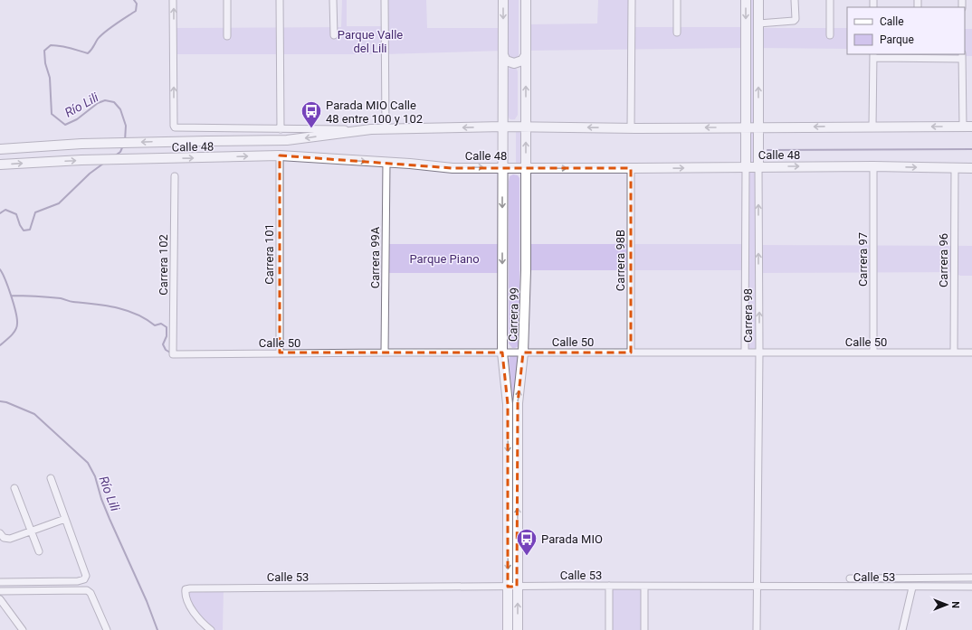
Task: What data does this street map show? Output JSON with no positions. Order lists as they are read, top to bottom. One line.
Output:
{"streets":{"main road":["Calle 48","Carrera 99","Carrera 98"],"street":["Carrera 101","Carrera 99A","Carrera 97","Carrera 98B","Carrera 96","Carrera 102","Calle 50","Calle 53"]},"crossings":[["Calle 48","Carrera 101"],["Calle 48","Carrera 99A"],["Calle 48","Carrera 97"],["Calle 48","Carrera 98B"],["Calle 48","Carrera 96"],["Calle 48","Carrera 99"],["Calle 48","Carrera 98"],["Carrera 101","Calle 50"],["Carrera 99A","Calle 50"],["Carrera 97","Calle 50"],["Carrera 98B","Calle 50"],["Carrera 96","Calle 50"],["Carrera 102","Calle 50"],["Carrera 99","Calle 50"],["Carrera 99","Calle 53"],["Carrera 98","Calle 50"],["Carrera 98","Calle 53"]],"water":["Río Lili"],"parks":["Parque Valle del Lili","Parque Piano"],"places":{"bus stop":["Parada MIO Calle 48 entre 100 y 102","Parada MIO"]},"legend":["Calle","Parque"],"north":"right"}
